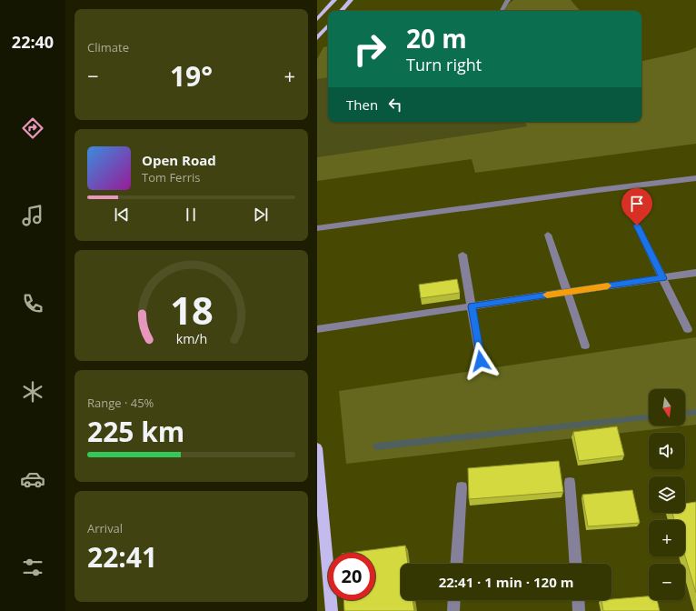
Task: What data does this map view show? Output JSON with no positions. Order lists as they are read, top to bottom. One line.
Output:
{"north":"bottom","page":{"tabs":"22:40","tile":["Climate",["Range · 45%","225 km"],["Arrival","22:41"]],"turn":["20 m","Turn right"],"heat":["−","19°","+"],"then":"Then","song":["Open Road","Tom Ferris"],"map_buttons":["+","−"],"limit":"20","trip":"22:41 · 1 min · 120 m","gauge":["18","km/h"]}}
